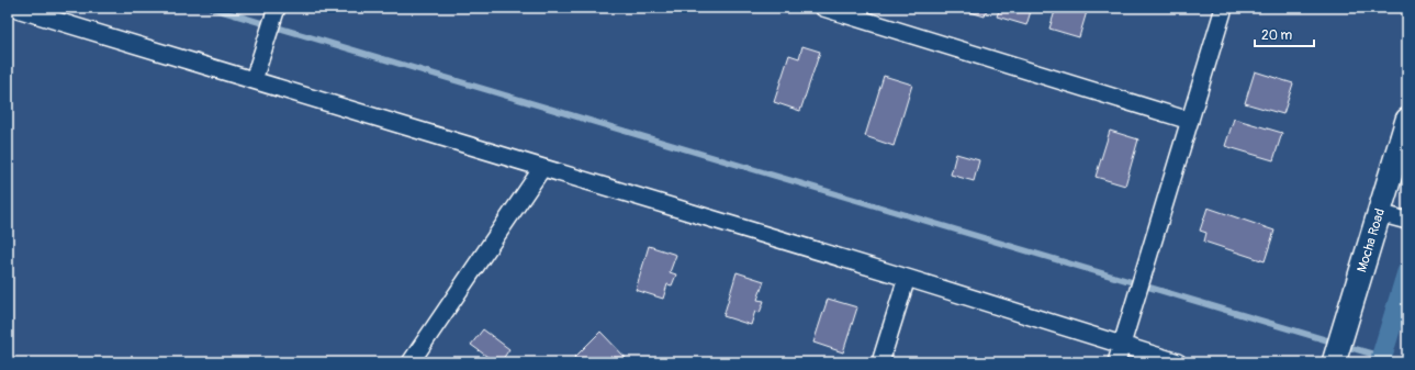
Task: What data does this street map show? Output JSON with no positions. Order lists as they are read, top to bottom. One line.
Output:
{"streets":{"street":["Mocha Road"]},"scale_bar":"20 m"}
